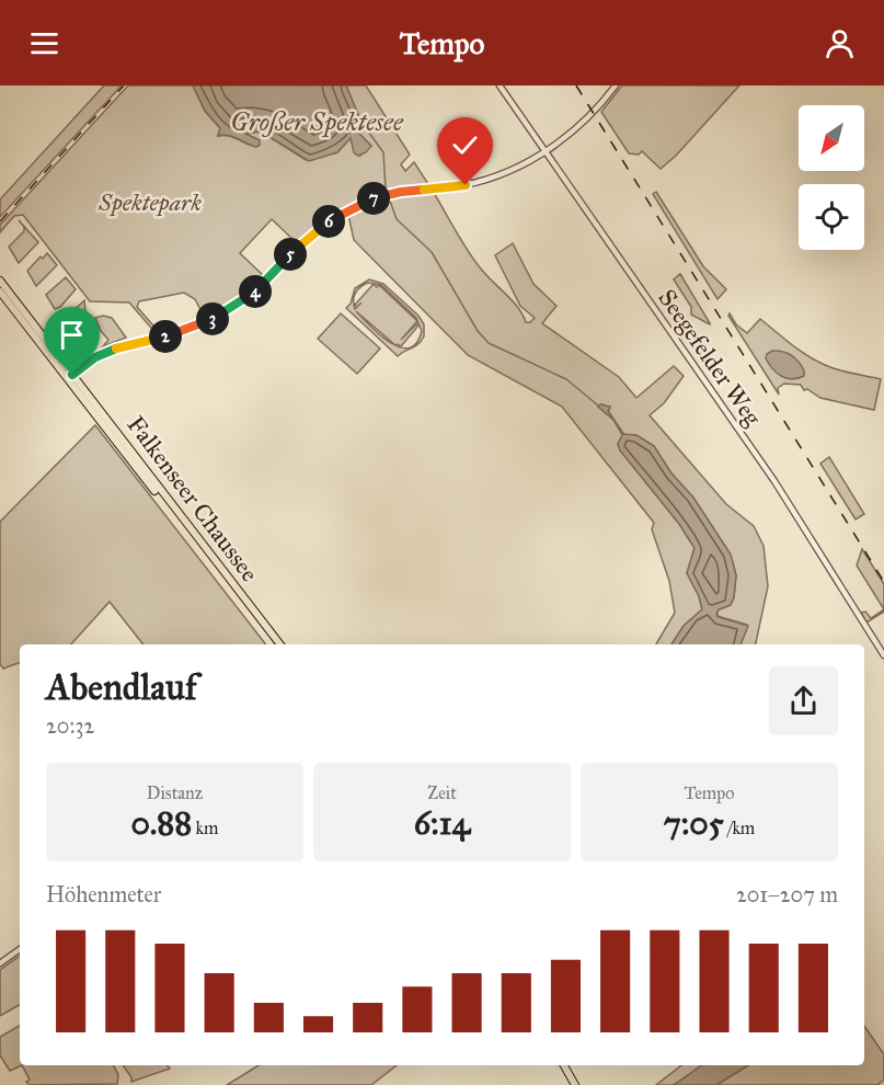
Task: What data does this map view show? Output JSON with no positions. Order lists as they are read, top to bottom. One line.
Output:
{"streets":{"main road":["Falkenseer Chaussee"],"street":["Seegefelder Weg"]},"water":["Großer Spektesee"],"parks":["Spektepark"],"north":"bottom left","page":{"header":"Tempo","pins":["7","6","5","4","3","2"],"heading":["Abendlauf","20:32"],"stats":[["Distanz","0.88 km"],["Zeit","6:14"],["Tempo","7:05 /km"]],"chart":["Höhenmeter","201–207 m"]}}
